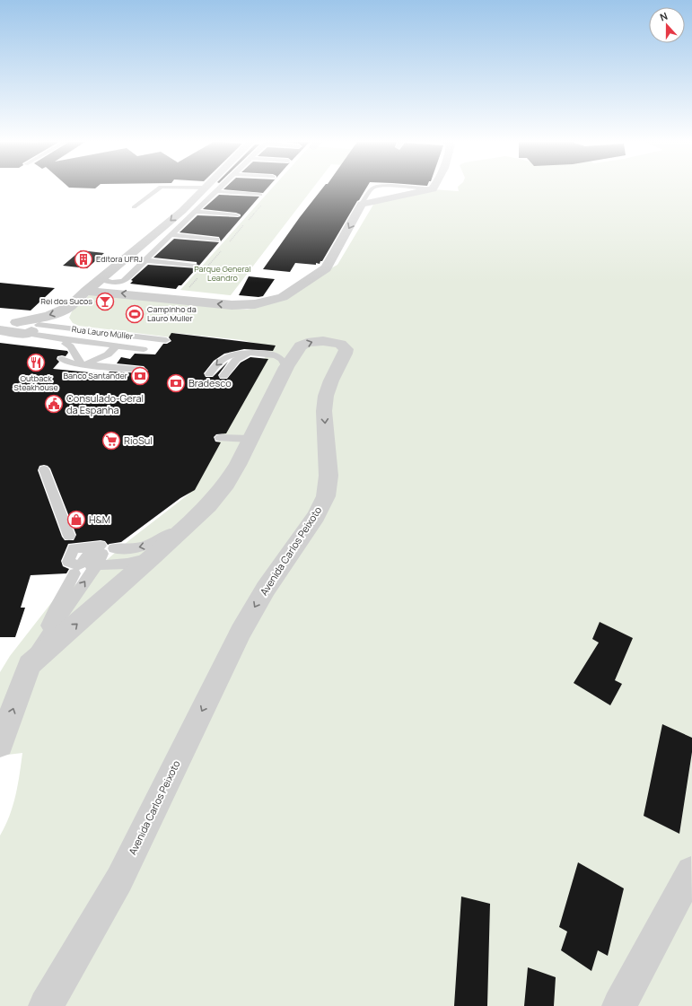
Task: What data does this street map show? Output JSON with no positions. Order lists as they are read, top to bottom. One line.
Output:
{"streets":{"street":["Rua Lauro Müller","Avenida Carlos Peixoto"]},"one_way":["Rua Lauro Müller"],"parks":["Parque General Leandro"],"places":{"building":["Editora UFRJ"],"bar":["Rei dos Sucos"],"sports":["Campinho da Lauro Muller"],"restaurant":["Outback Steakhouse"],"bank":["Banco Santander","Bradesco"],"public building":["Consulado-Geral da Espanha"],"supermarket":["RioSul"],"shop":["H&M"]},"north":"top"}
